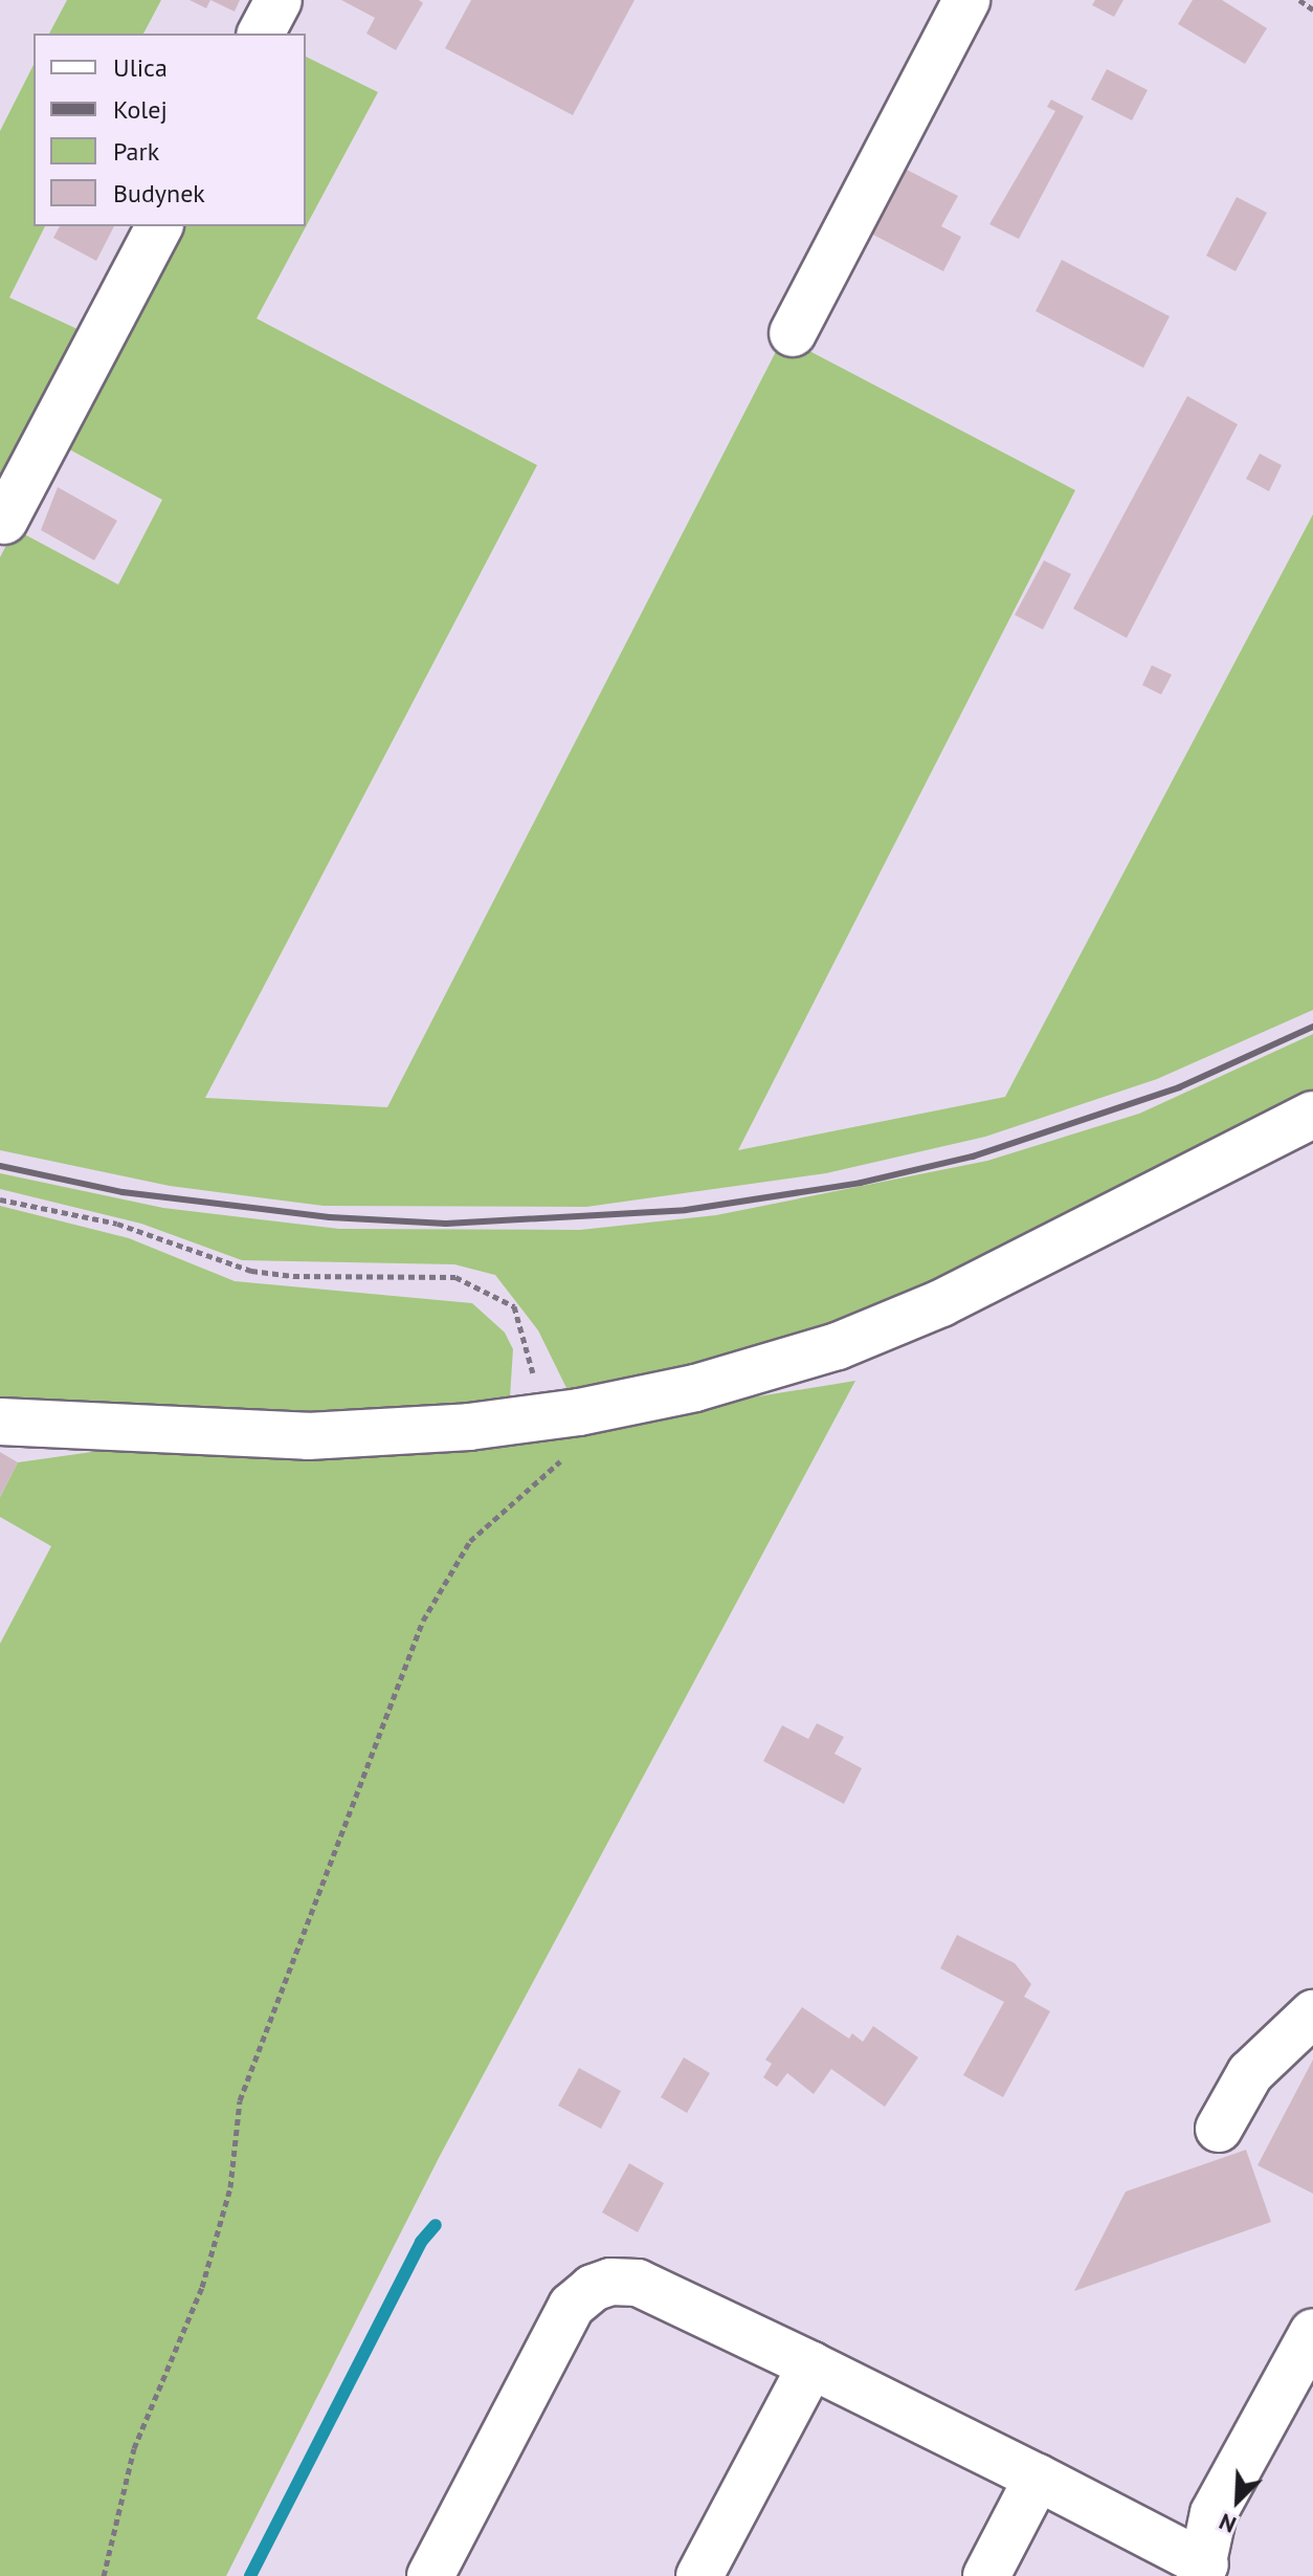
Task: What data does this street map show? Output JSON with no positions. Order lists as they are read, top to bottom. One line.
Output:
{"legend":["Ulica","Kolej","Park","Budynek"],"north":"bottom left"}
